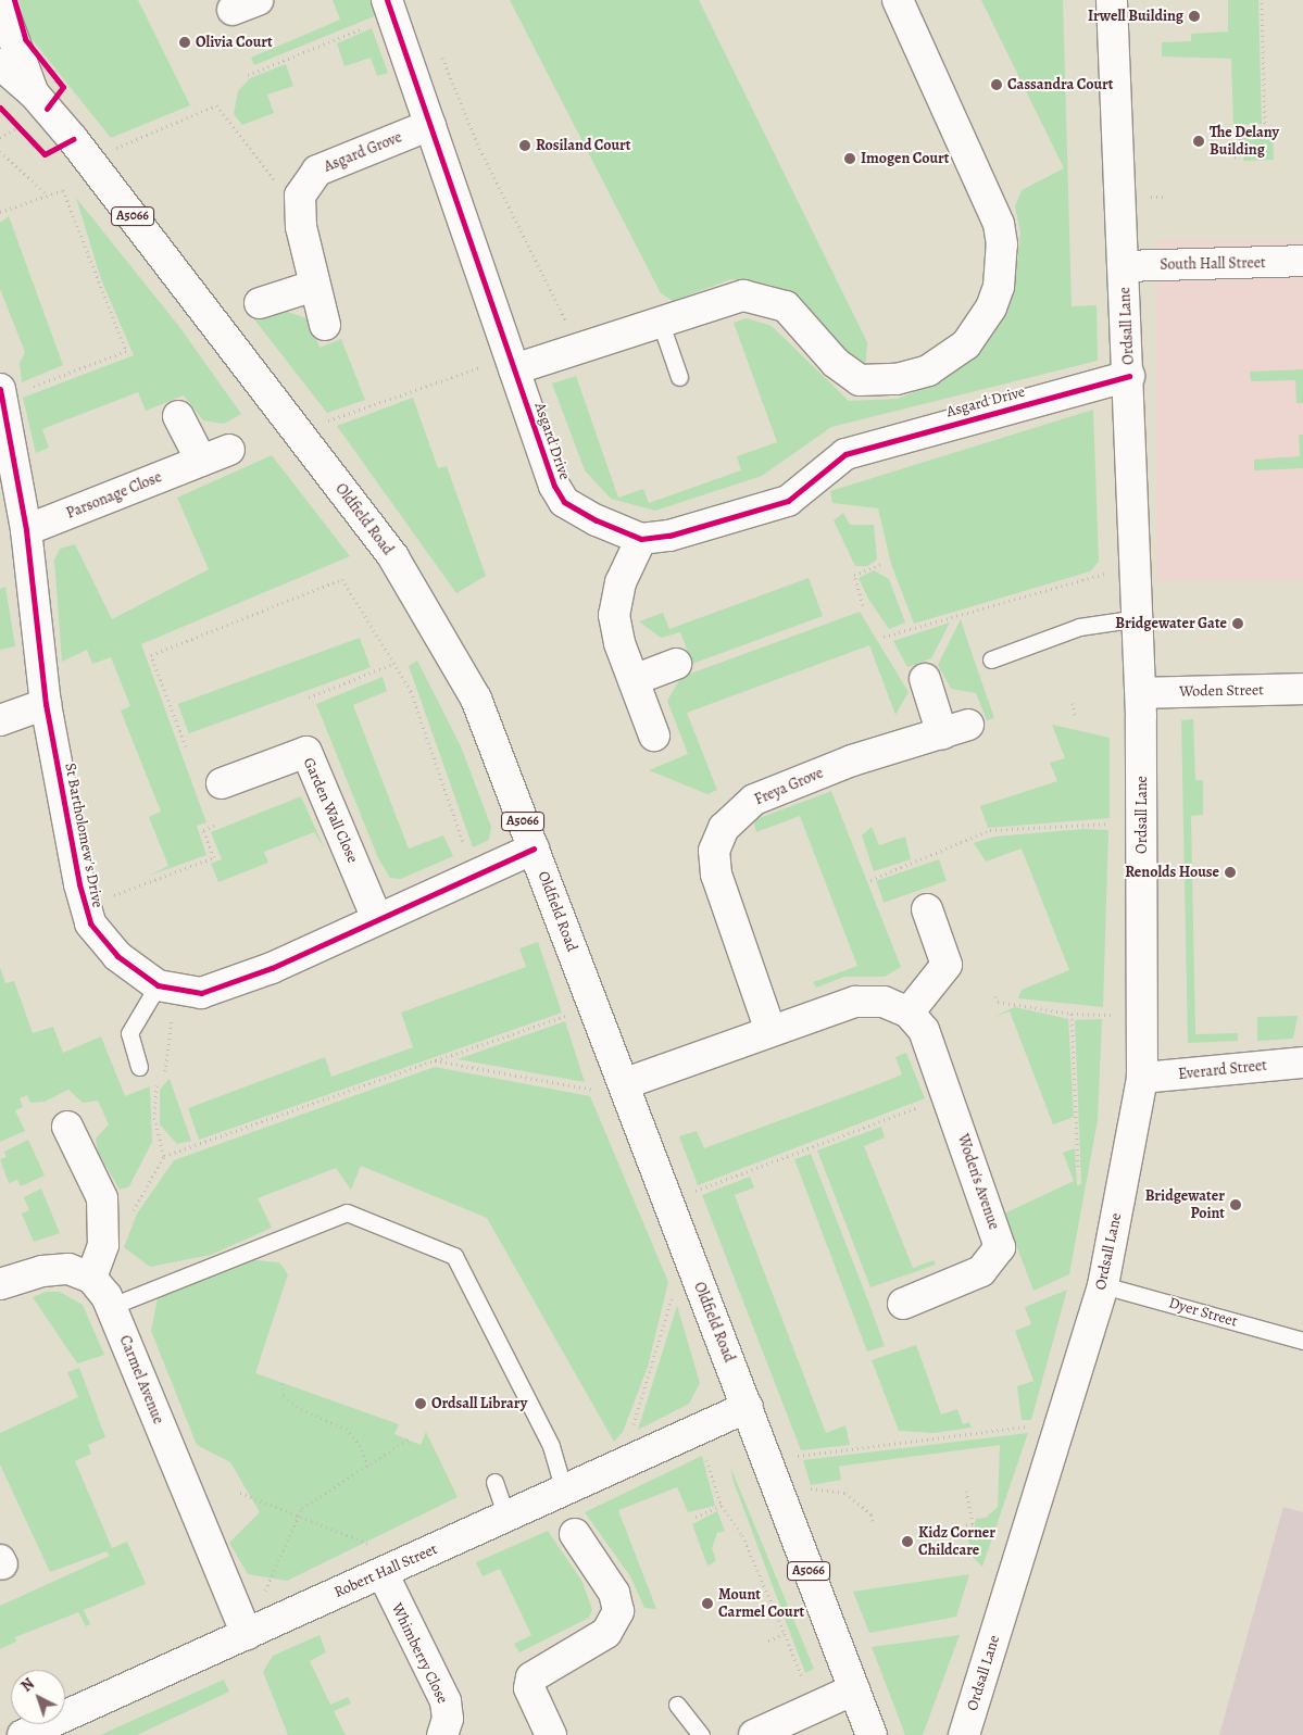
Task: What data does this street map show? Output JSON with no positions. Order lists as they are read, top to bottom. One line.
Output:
{"streets":{"street":["Asgard Grove","A5066","South Hall Street","Ordsall Lane","Asgard Drive","Parsonage Close","Oldfield Road","Woden Street","Freya Grove","Garden Wall Close","St Bartholomew's Drive","Everard Street","Woden's Avenue","Carmel Avenue","Robert Hall Street","Whimberry Close"],"lane":["Dyer Street"]},"crossings":[["Asgard Grove","Asgard Drive"],["South Hall Street","Ordsall Lane"],["Ordsall Lane","Asgard Drive"],["Ordsall Lane","Woden Street"],["Ordsall Lane","Everard Street"],["Ordsall Lane","Dyer Street"],["Parsonage Close","St Bartholomew's Drive"],["Oldfield Road","St Bartholomew's Drive"],["Oldfield Road","Woden's Avenue"],["Oldfield Road","Robert Hall Street"],["Freya Grove","Woden's Avenue"],["Garden Wall Close","St Bartholomew's Drive"],["Carmel Avenue","Robert Hall Street"],["Robert Hall Street","Whimberry Close"]],"places":["Irwell Building","Olivia Court","Cassandra Court","The Delany Building","Rosiland Court","Imogen Court","Bridgewater Gate","Renolds House","Bridgewater Point","Ordsall Library","Kidz Corner Childcare","Mount Carmel Court"],"north":"top left"}
